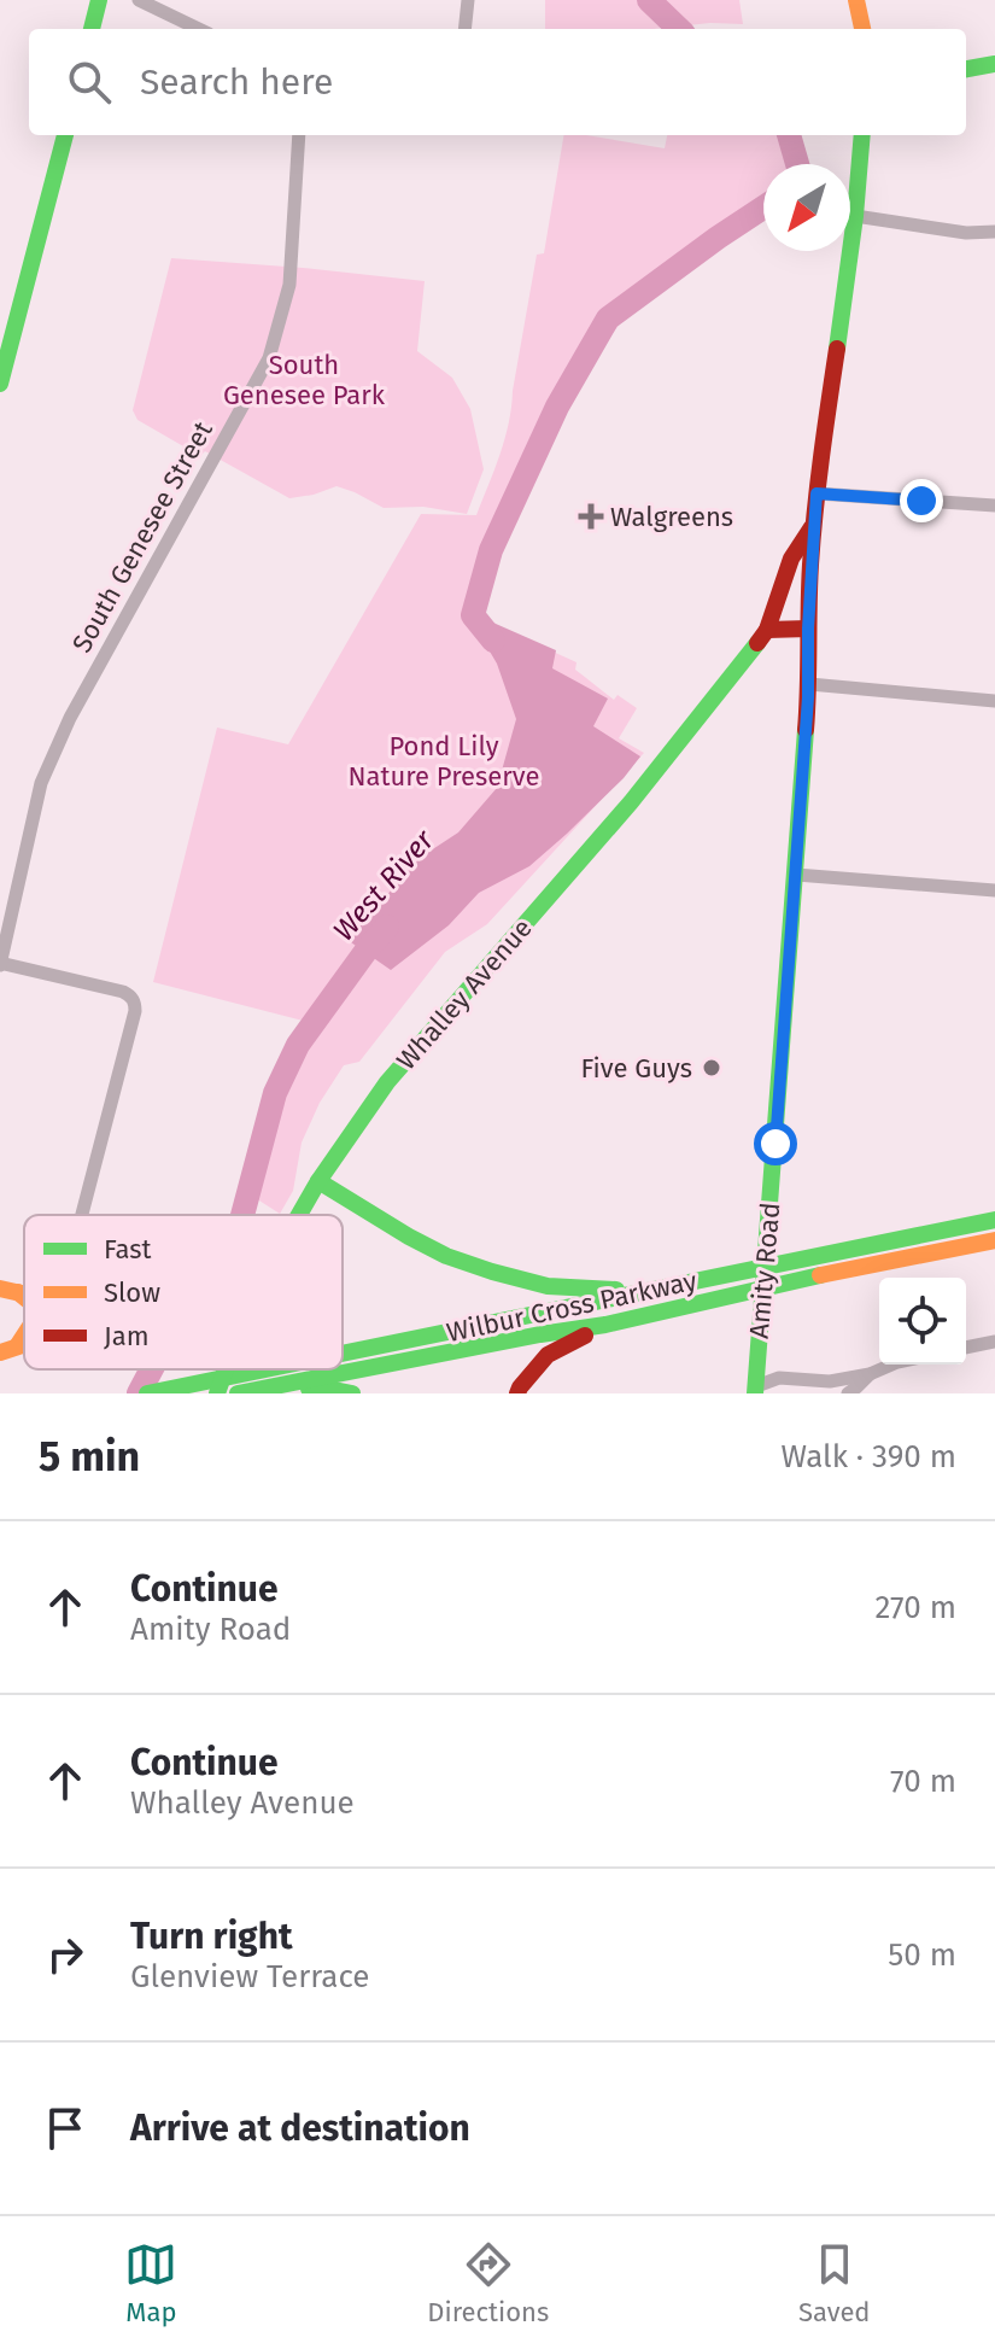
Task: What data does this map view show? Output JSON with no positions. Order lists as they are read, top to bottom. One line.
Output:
{"streets":{"main road":["Whalley Avenue","Amity Road","Wilbur Cross Parkway"],"street":["South Genesee Street"]},"crossings":[["Whalley Avenue","Amity Road"]],"water":["West River"],"parks":["South Genesee Park","Pond Lily Nature Preserve"],"places":{"health":["Walgreens"],"other":["Five Guys"]},"legend":["Fast","Slow","Jam"],"north":"bottom left","page":{"search":"Search here","heading":["5 min","Walk · 390 m"],"list":[["Continue","Amity Road","270 m"],["Continue","Whalley Avenue","70 m"],["Turn right","Glenview Terrace","50 m"],"Arrive at destination"],"nav":["Map","Directions","Saved"]}}
